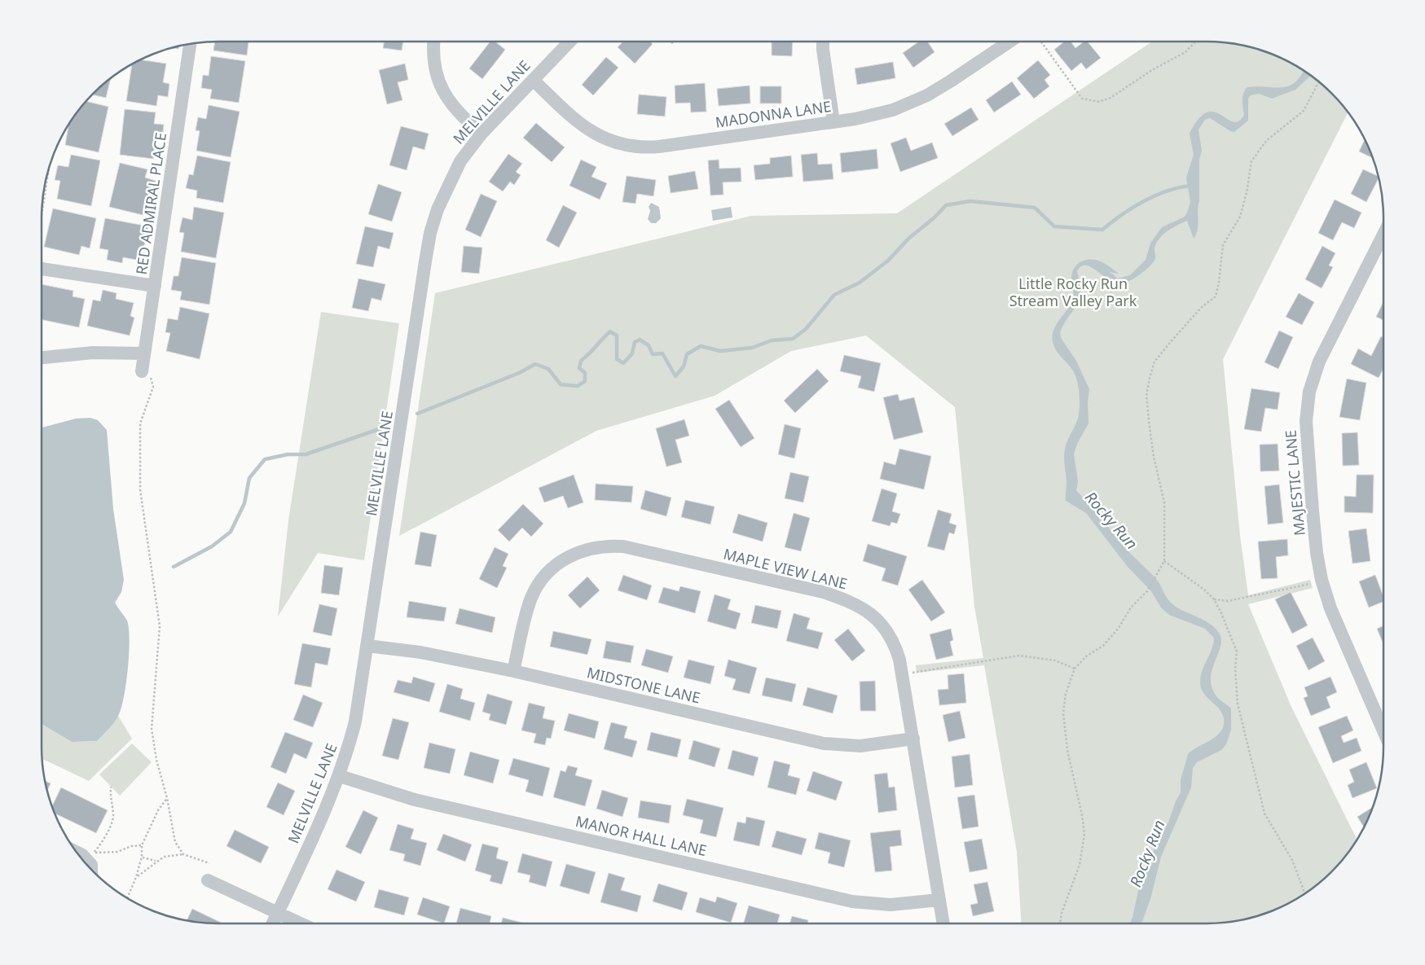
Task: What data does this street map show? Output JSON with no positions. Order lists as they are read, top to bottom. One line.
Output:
{"streets":{"street":["MELVILLE LANE","MADONNA LANE","RED ADMIRAL PLACE","MAJESTIC LANE","MAPLE VIEW LANE","MIDSTONE LANE","MANOR HALL LANE"]},"crossings":[["MELVILLE LANE","MADONNA LANE"],["MELVILLE LANE","MIDSTONE LANE"],["MELVILLE LANE","MANOR HALL LANE"],["MAPLE VIEW LANE","MIDSTONE LANE"],["MAPLE VIEW LANE","MANOR HALL LANE"]],"water":["Rocky Run"],"parks":["Little Rocky Run Stream Valley Park"]}
